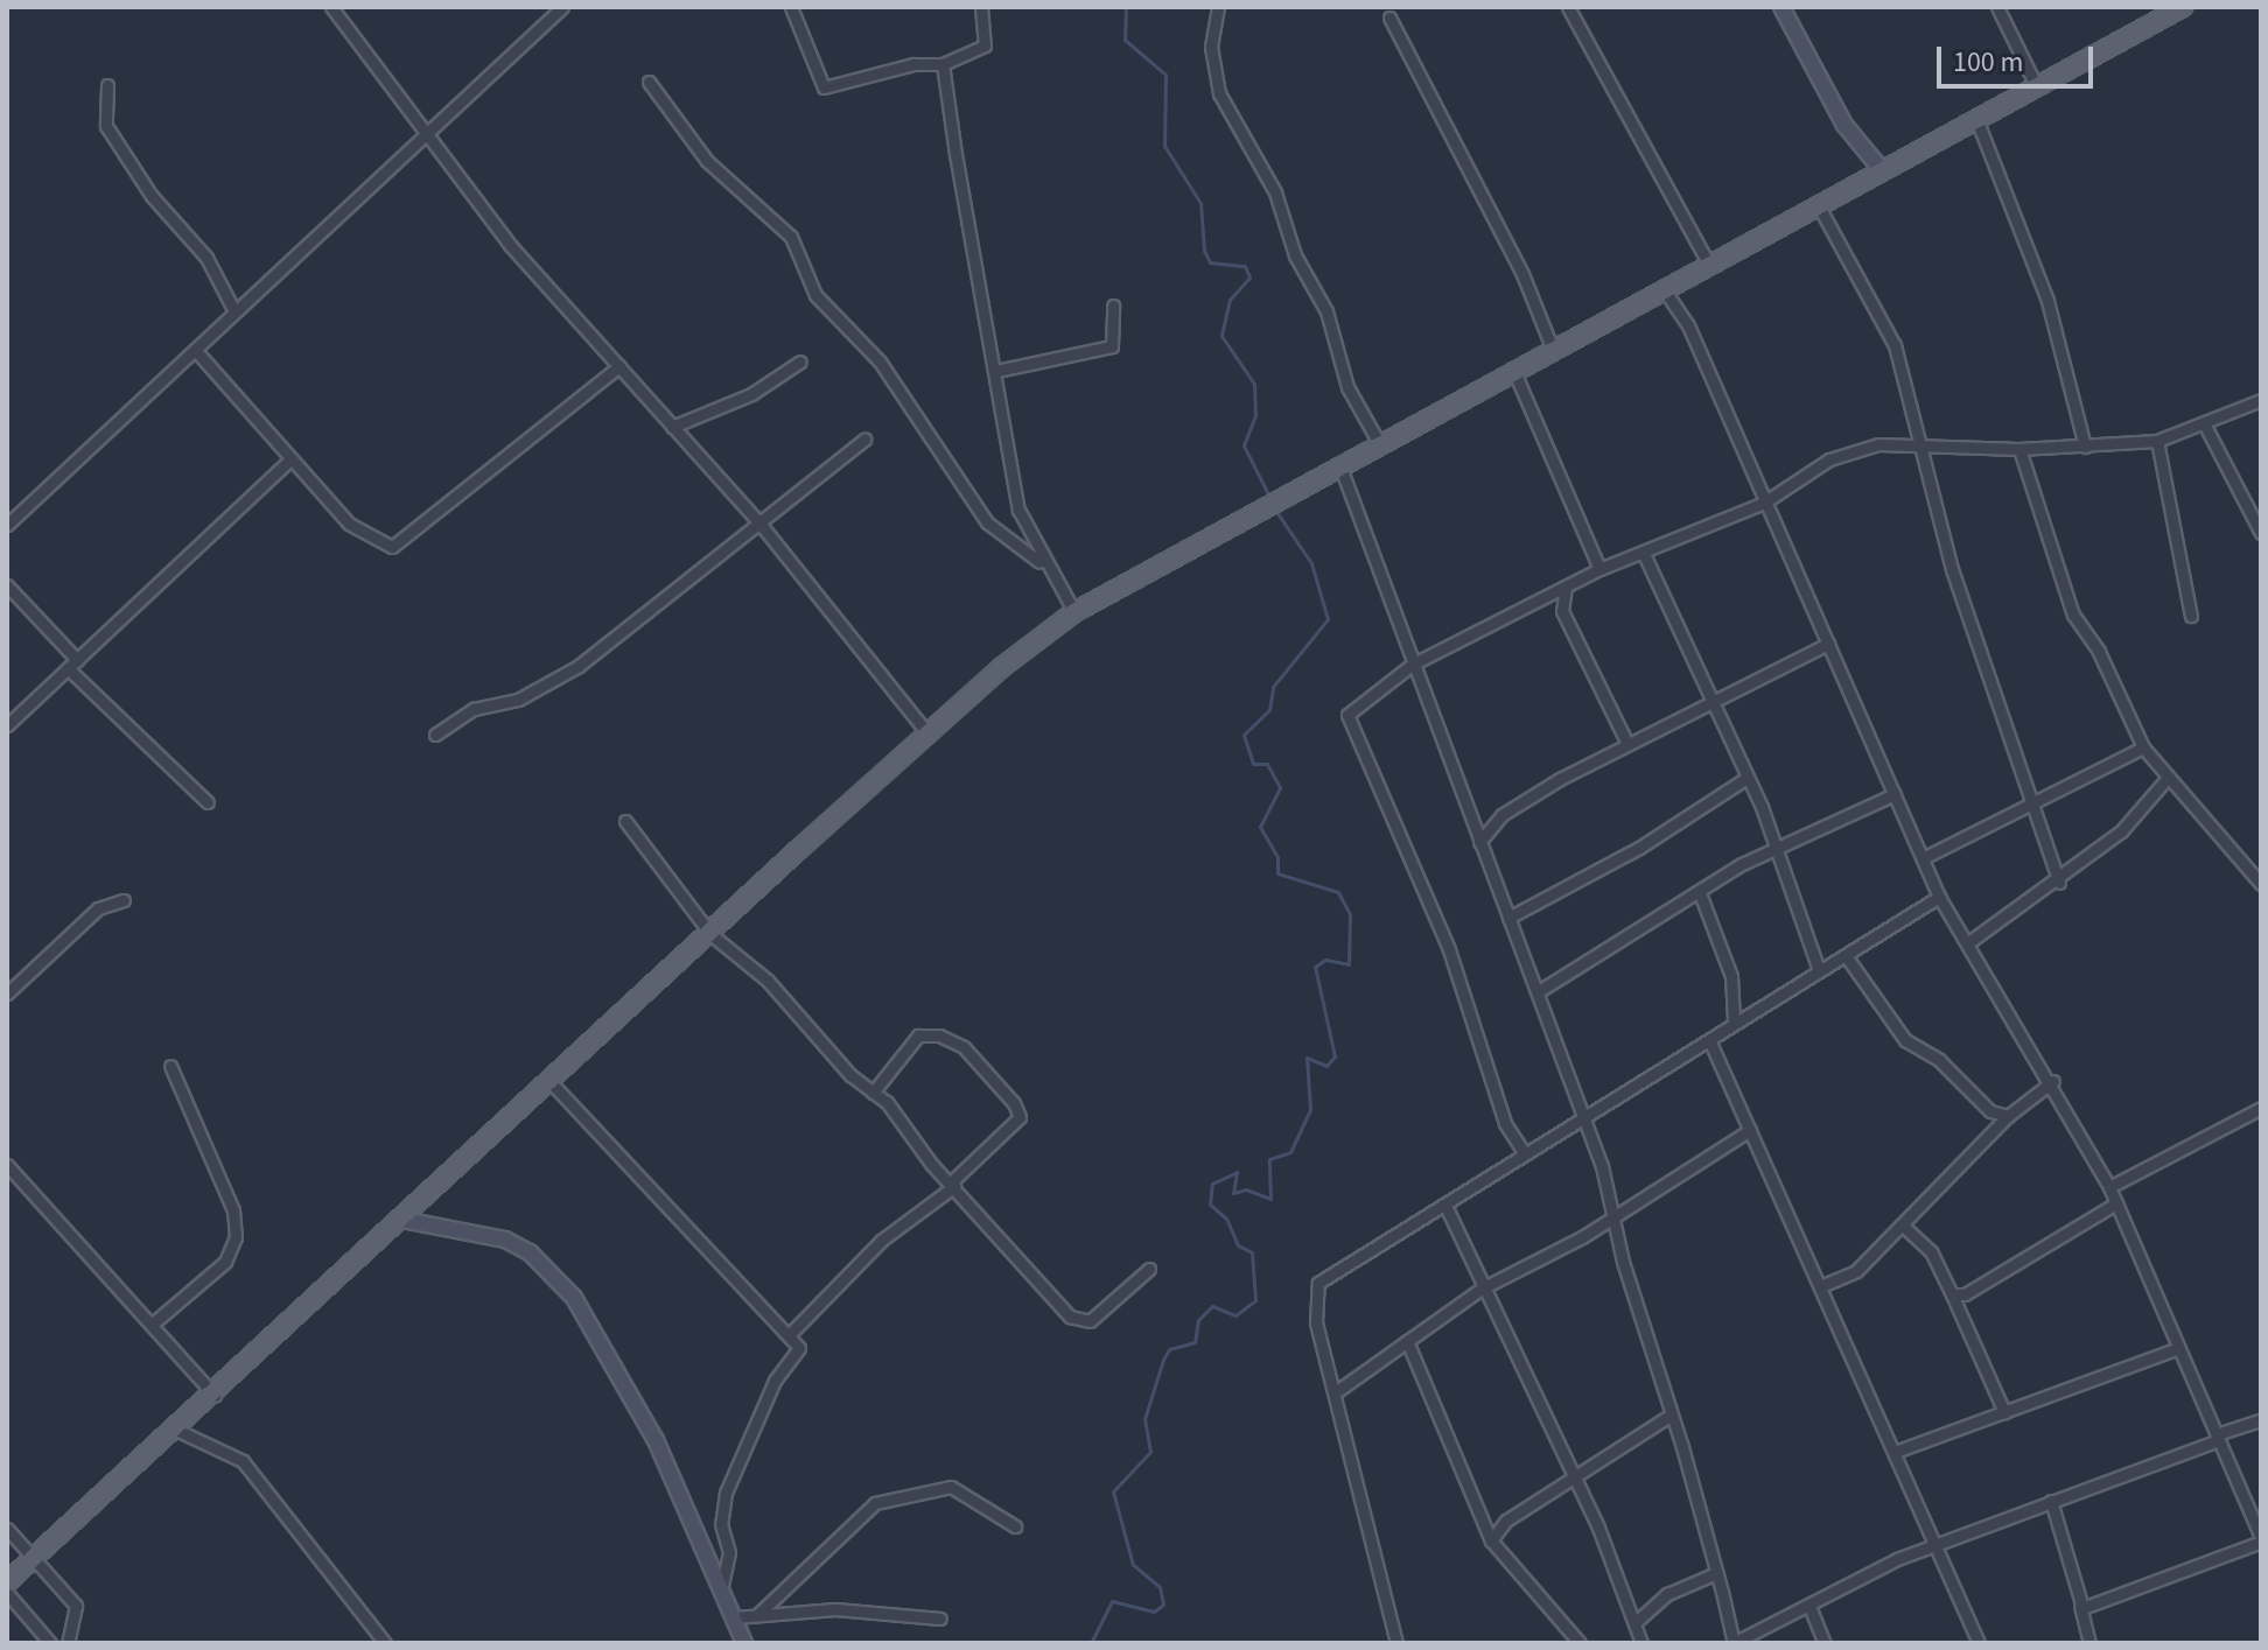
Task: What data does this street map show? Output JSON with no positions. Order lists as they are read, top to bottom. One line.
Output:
{"scale_bar":"100 m"}
